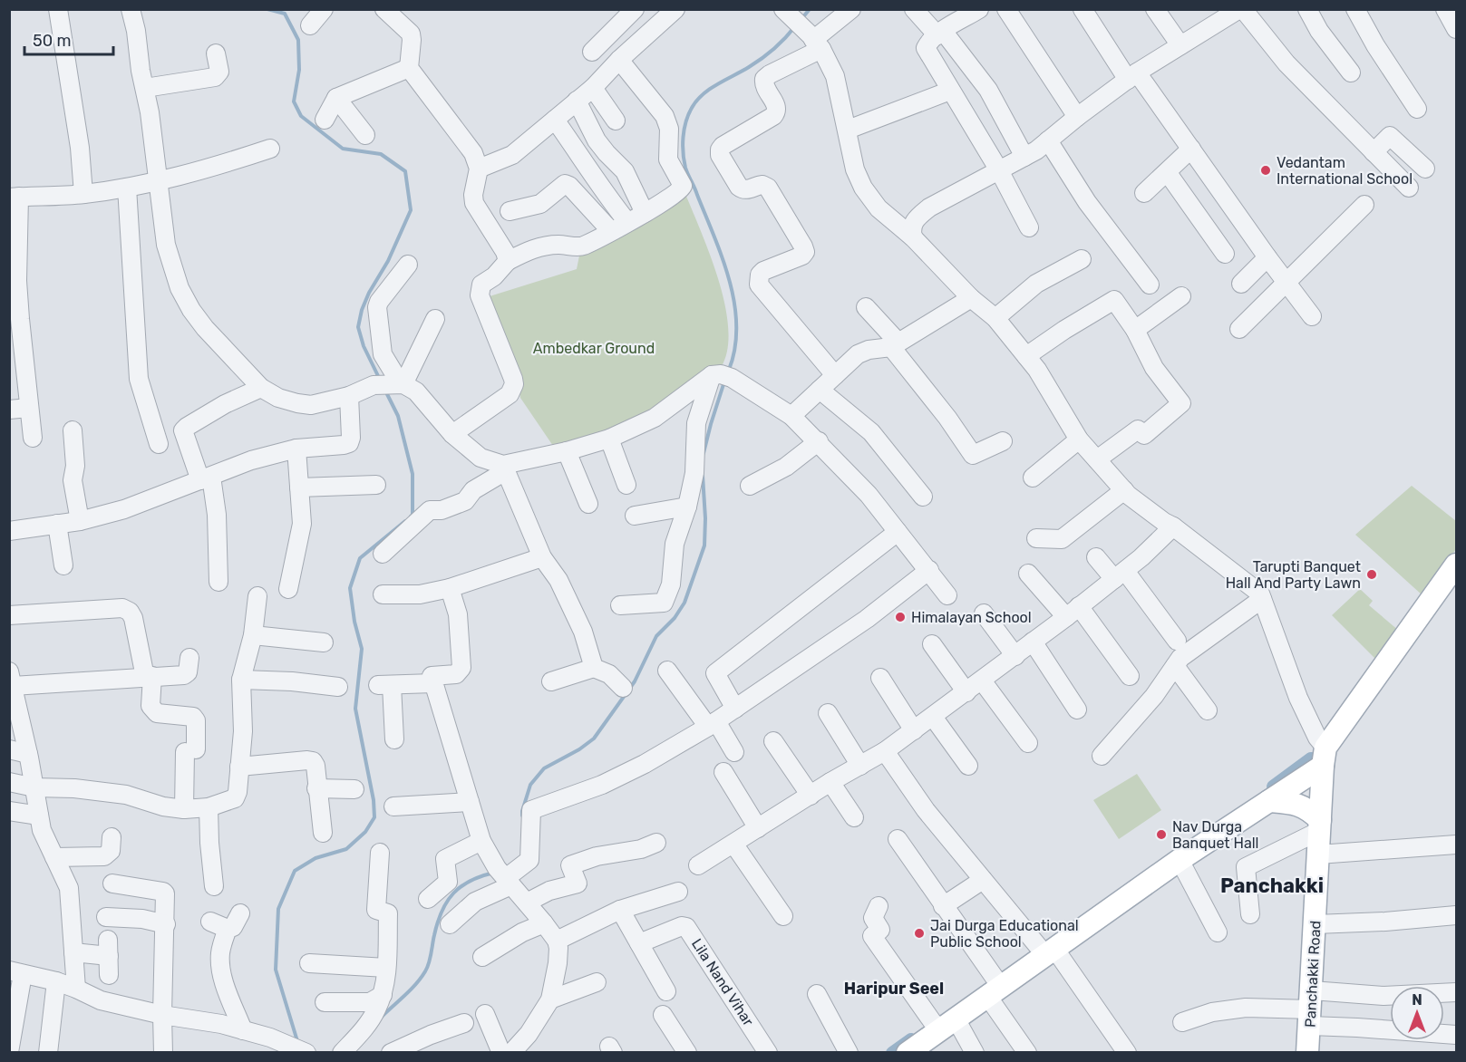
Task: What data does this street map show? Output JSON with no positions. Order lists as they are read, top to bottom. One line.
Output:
{"streets":{"main road":["Panchakki Road"],"street":["Lila Nand Vihar"]},"districts":["Panchakki","Haripur Seel"],"parks":["Ambedkar Ground"],"places":["Vedantam International School","Tarupti Banquet Hall And Party Lawn","Himalayan School","Nav Durga Banquet Hall","Jai Durga Educational Public School"],"scale_bar":"50 m","north":"top"}
